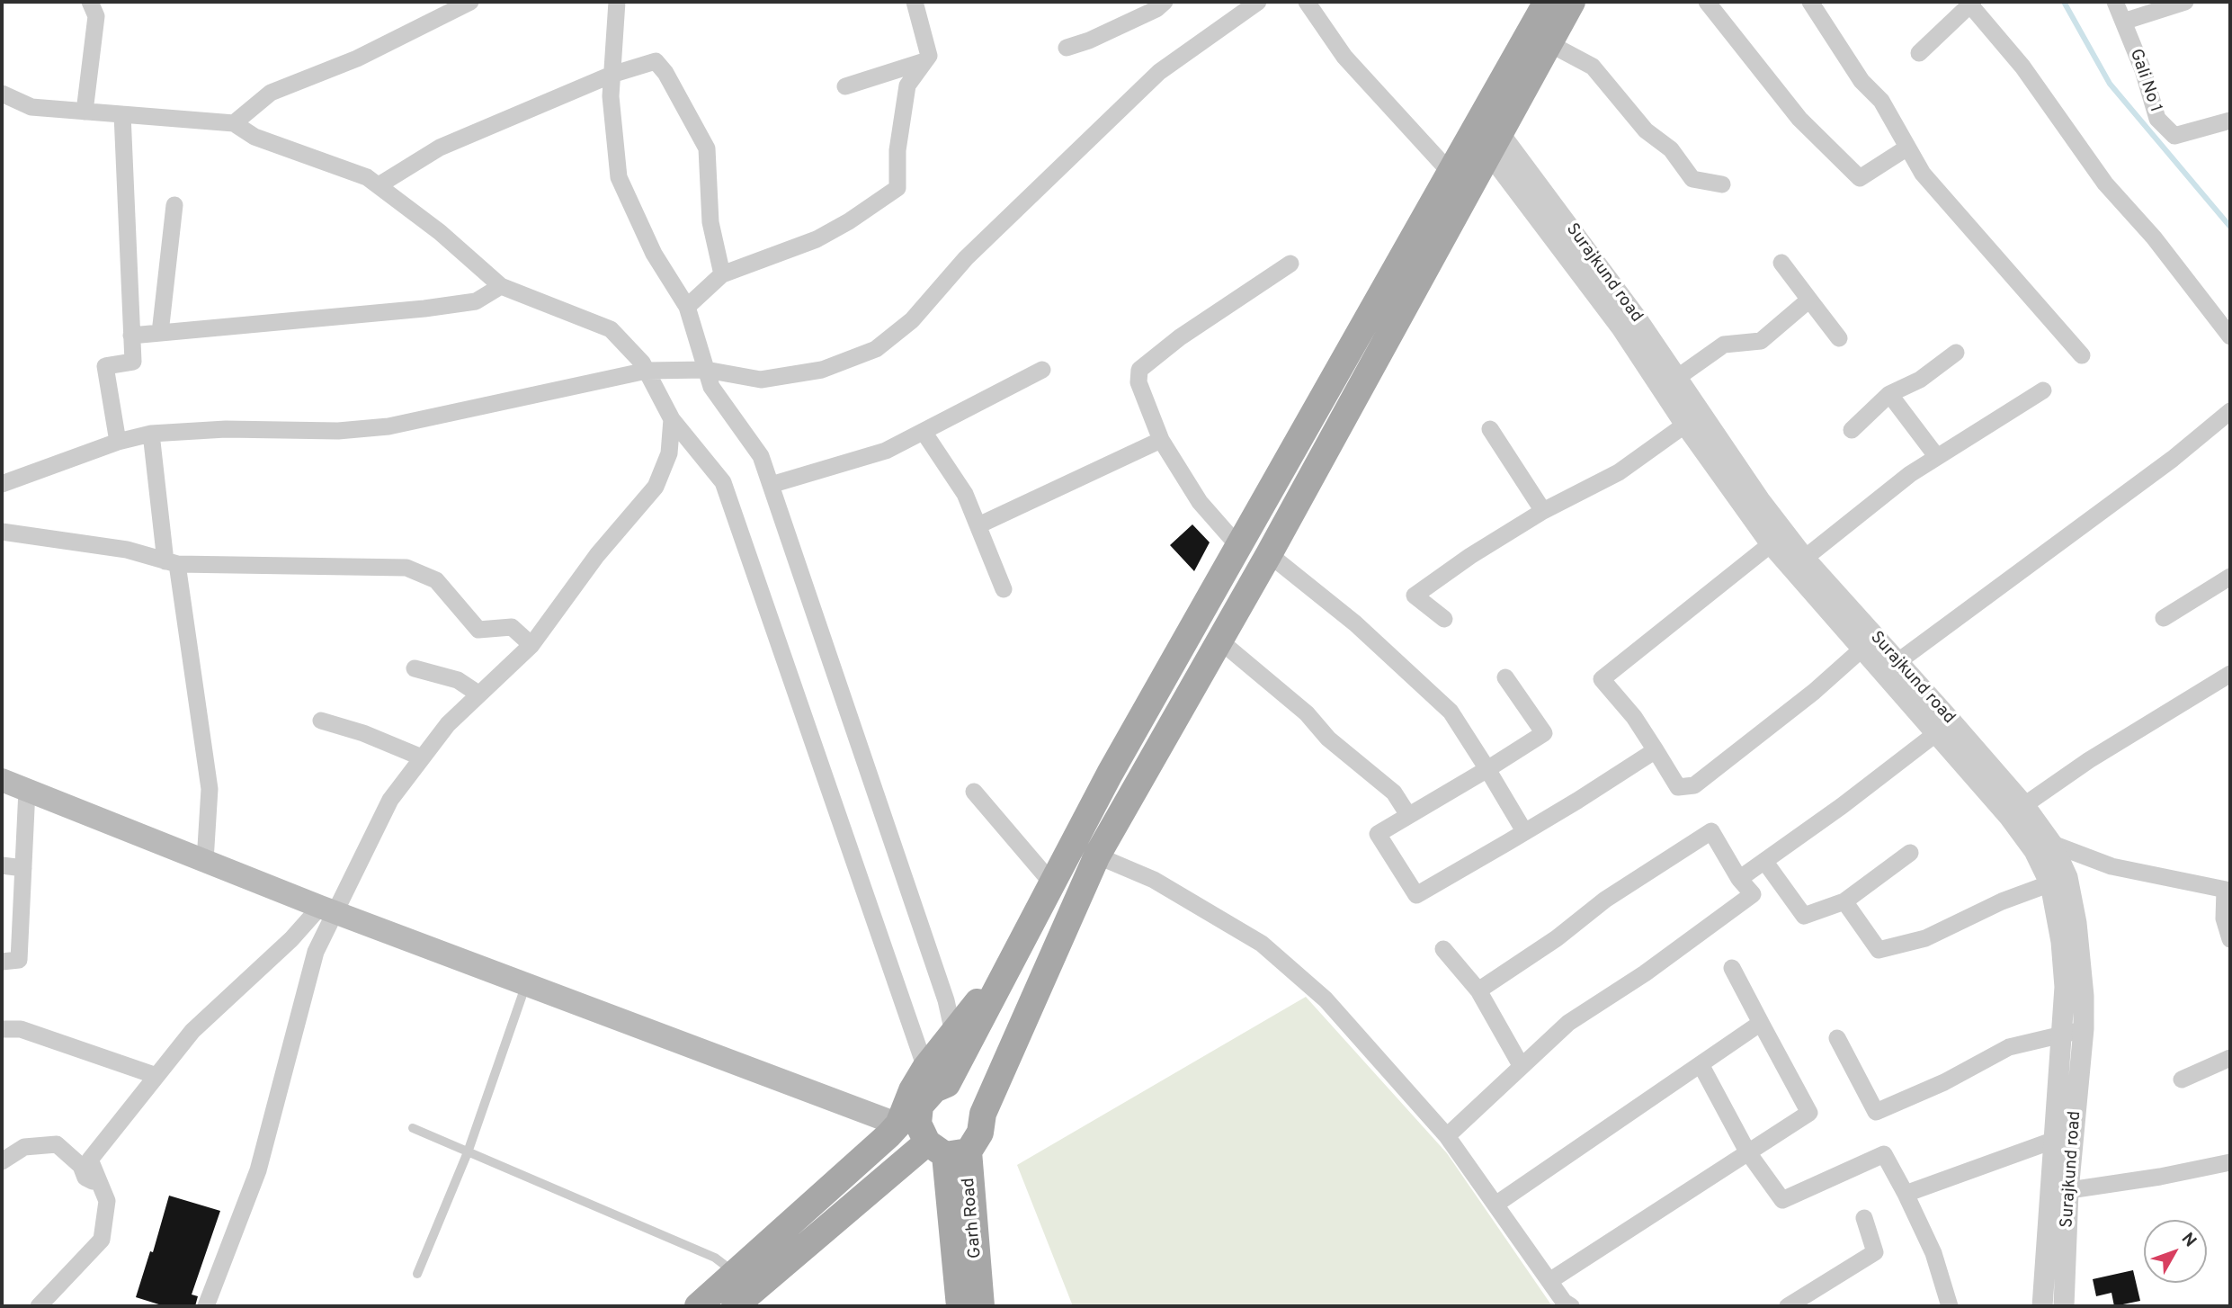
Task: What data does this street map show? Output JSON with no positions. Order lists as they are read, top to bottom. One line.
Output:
{"streets":{"main road":["Garh Road"],"street":["Gali No 1","Surajkund road"]},"north":"top right"}
